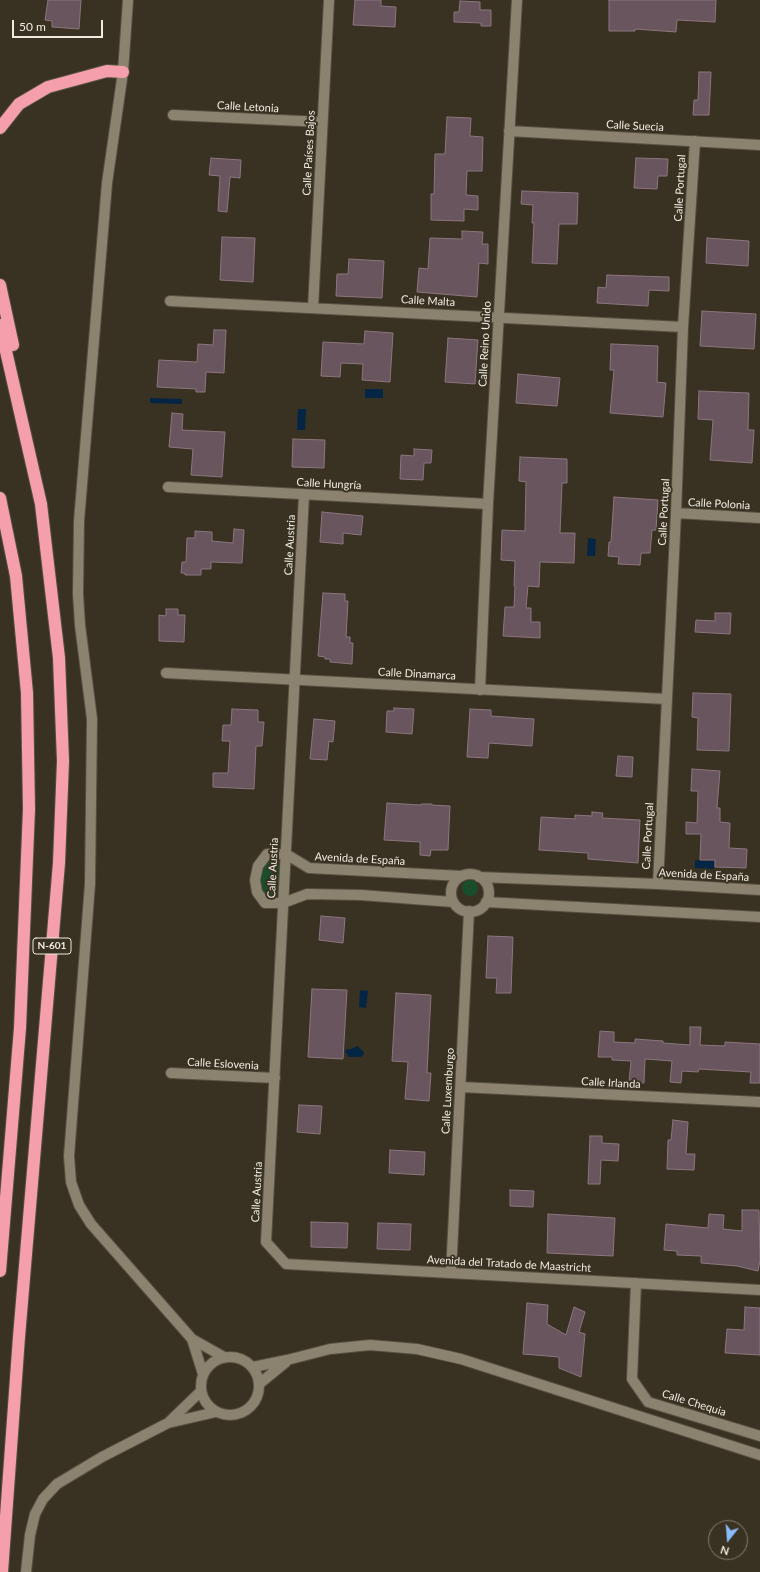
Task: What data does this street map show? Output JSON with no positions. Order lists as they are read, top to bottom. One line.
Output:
{"streets":{"highway":["N-601"],"street":["Calle Letonia","Calle Suecia","Calle Países Bajos","Calle Portugal","Calle Malta","Calle Reino Unido","Calle Hungría","Calle Polonia","Calle Austria","Calle Dinamarca","Avenida de España","Calle Eslovenia","Calle Irlanda","Calle Luxemburgo","Avenida del Tratado de Maastricht","Calle Chequia"]},"crossings":[["Calle Letonia","Calle Países Bajos"],["Calle Suecia","Calle Portugal"],["Calle Suecia","Calle Reino Unido"],["Calle Países Bajos","Calle Malta"],["Calle Portugal","Calle Malta"],["Calle Portugal","Calle Polonia"],["Calle Portugal","Calle Dinamarca"],["Calle Portugal","Avenida de España"],["Calle Malta","Calle Reino Unido"],["Calle Reino Unido","Calle Hungría"],["Calle Reino Unido","Calle Dinamarca"],["Calle Hungría","Calle Austria"],["Calle Austria","Calle Dinamarca"],["Calle Austria","Avenida de España"],["Calle Austria","Calle Eslovenia"],["Calle Austria","Avenida del Tratado de Maastricht"],["Avenida de España","Calle Luxemburgo"],["Calle Irlanda","Calle Luxemburgo"],["Calle Luxemburgo","Avenida del Tratado de Maastricht"],["Avenida del Tratado de Maastricht","Calle Chequia"]],"scale_bar":"50 m","north":"bottom"}
